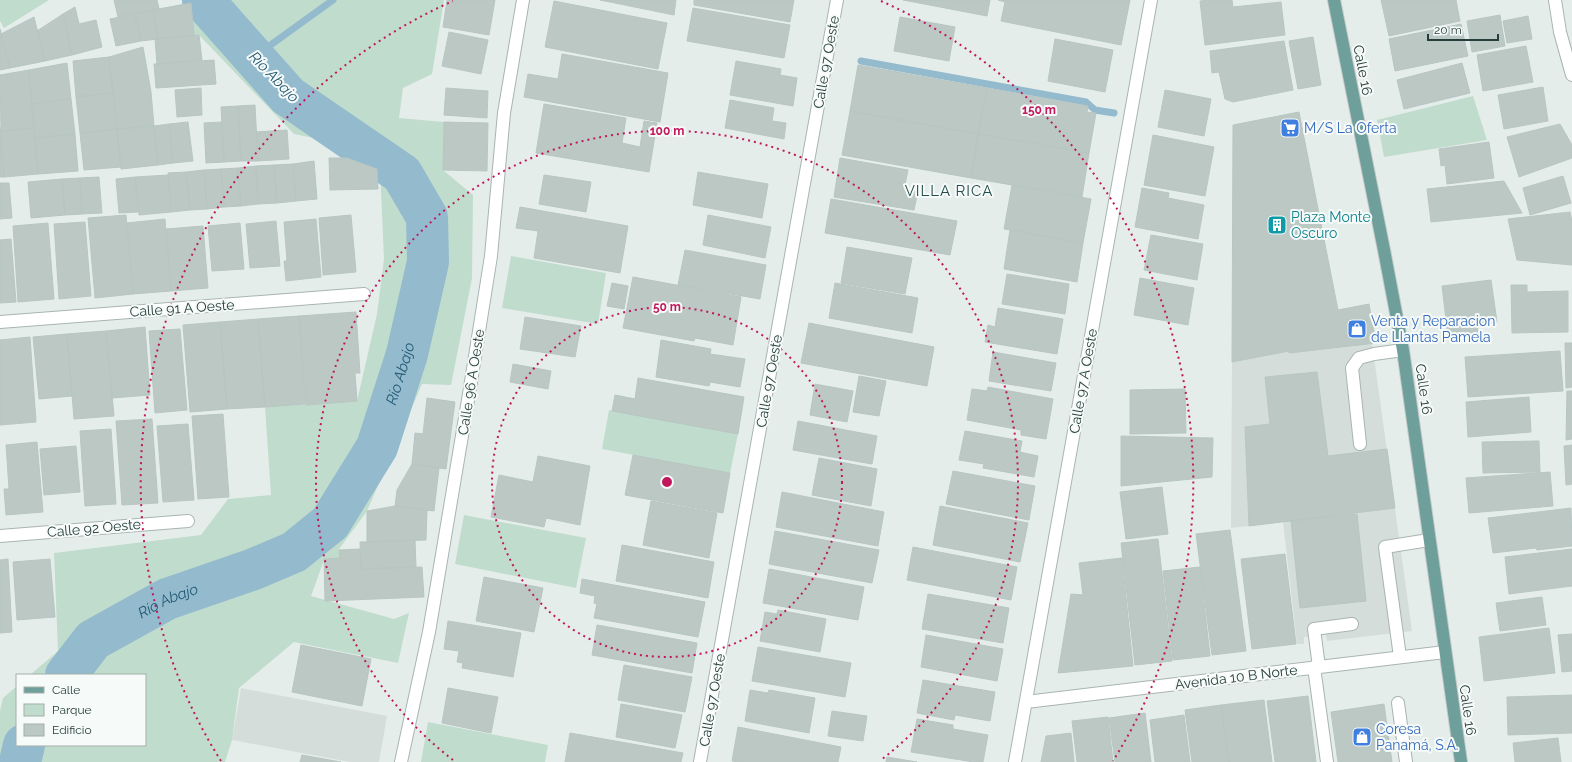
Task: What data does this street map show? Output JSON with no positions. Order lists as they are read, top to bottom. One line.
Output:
{"streets":{"main road":["Calle 16"],"street":["Calle 97 Oeste","Calle 91 A Oeste","Calle 97 A Oeste","Calle 96 A Oeste","Calle 92 Oeste","Avenida 10 B Norte"]},"crossings":[["Calle 16","Avenida 10 B Norte"],["Calle 97 A Oeste","Avenida 10 B Norte"]],"districts":["VILLA RICA"],"water":["Río Abajo"],"places":{"supermarket":["M/S La Oferta"],"building":["Plaza Monte Oscuro"],"shop":["Venta y Reparacion de Llantas Pamela","Coresa Panamá, S.A."]},"legend":["Calle","Parque","Edificio"],"scale_bar":"20 m","rings":["150 m","100 m","50 m"]}
